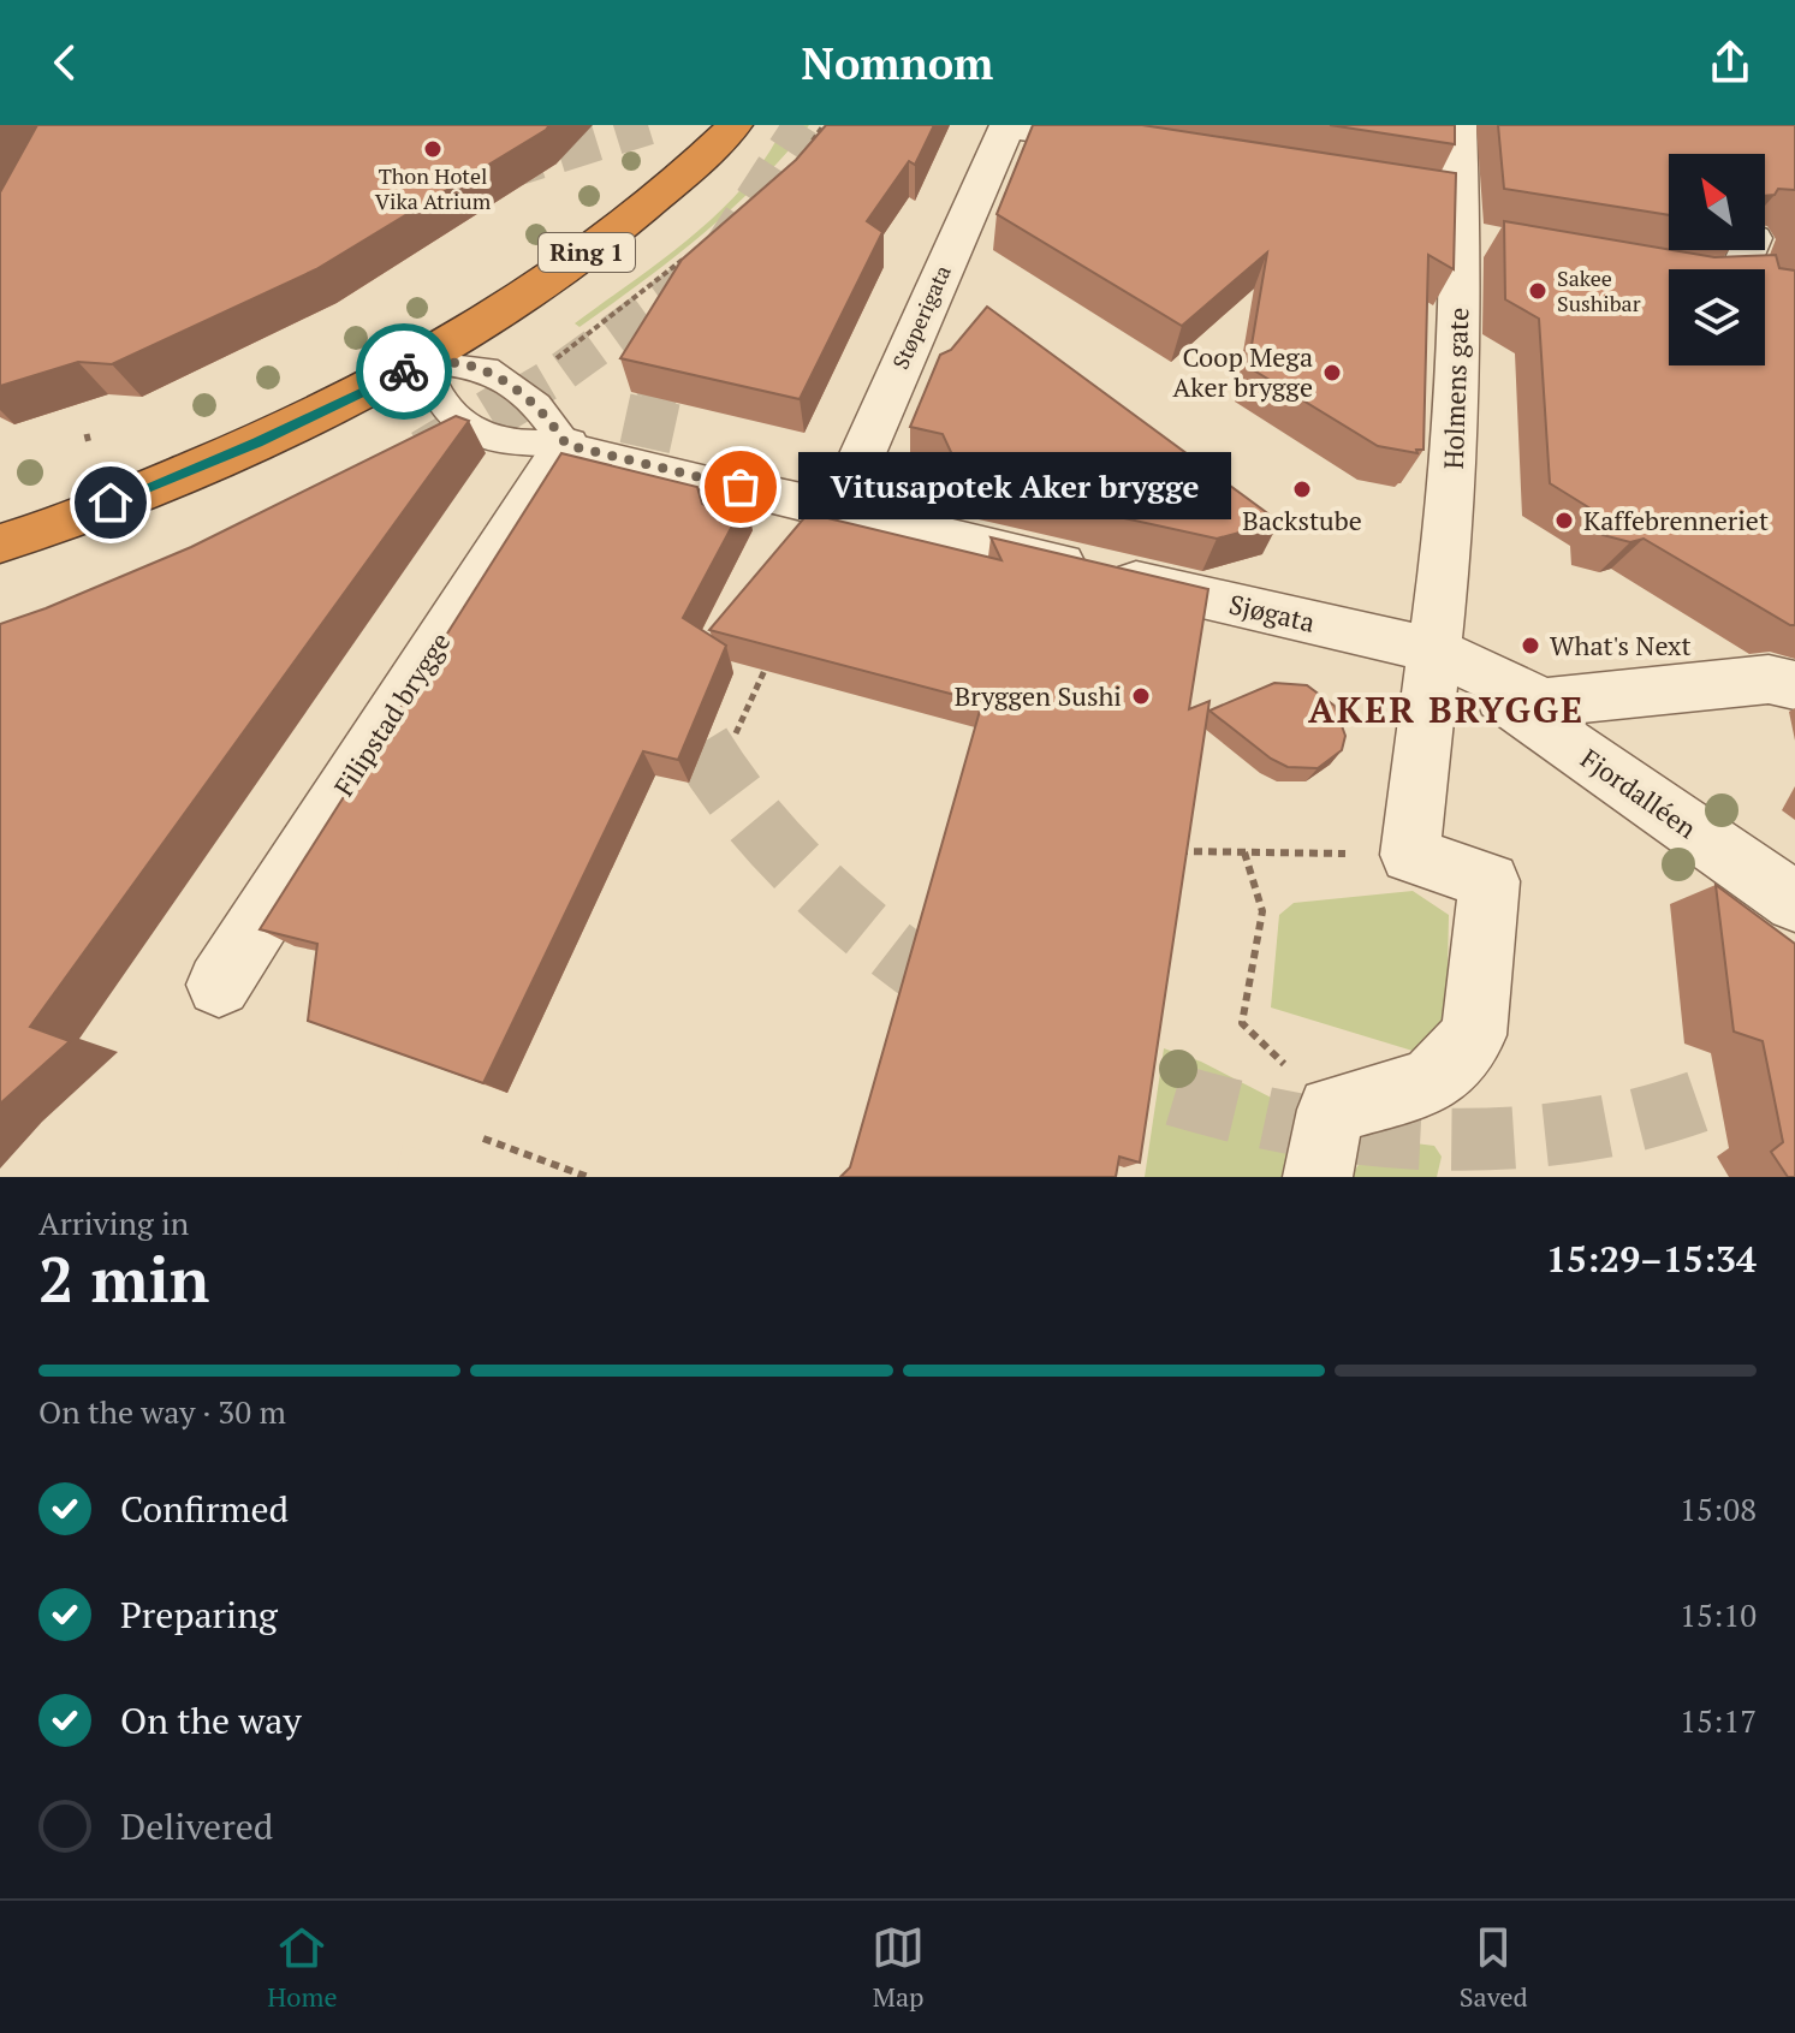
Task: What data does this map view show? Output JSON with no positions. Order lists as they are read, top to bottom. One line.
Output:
{"streets":{"highway":["Ring 1"],"street":["Støperigata","Holmens gate","Sjøgata","Filipstad brygge","Fjordalléen"]},"crossings":[["Støperigata","Sjøgata"],["Holmens gate","Sjøgata"],["Holmens gate","Fjordalléen"],["Sjøgata","Fjordalléen"]],"districts":["AKER BRYGGE"],"places":["Thon Hotel Vika Atrium","Sakee Sushibar","Coop Mega Aker brygge","Vitusapotek Aker brygge","Backstube","Kaffebrenneriet","What's Next","Bryggen Sushi"],"north":"top left","page":{"header":"Nomnom","bubble":"Vitusapotek Aker brygge","heading":["2 min","Arriving in","15:29–15:34"],"bar":"On the way · 30 m","list":[["Confirmed","15:08"],["Preparing","15:10"],["On the way","15:17"],"Delivered"],"tabs":["Home","Map","Saved"]}}
